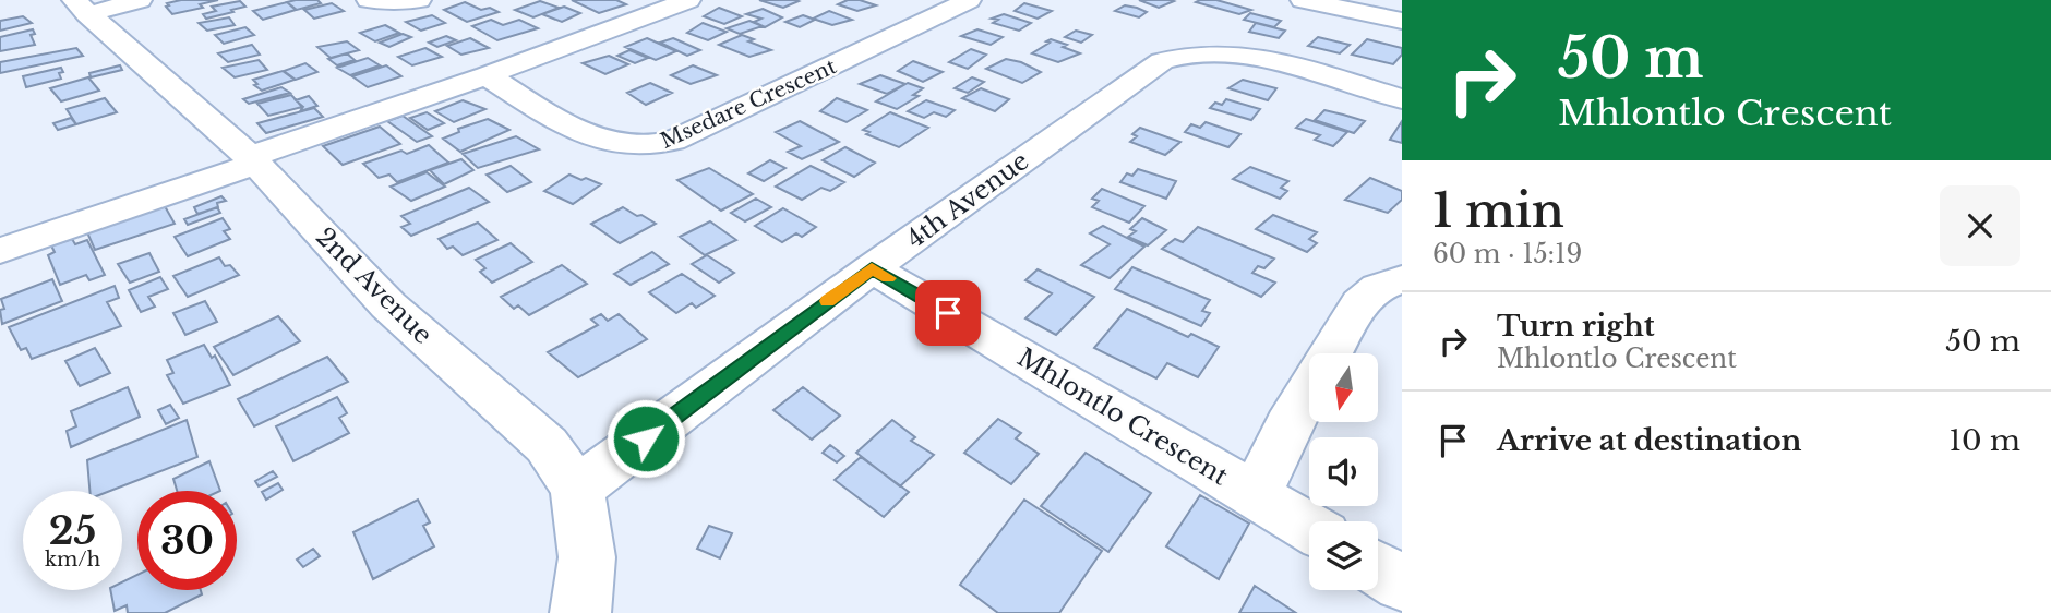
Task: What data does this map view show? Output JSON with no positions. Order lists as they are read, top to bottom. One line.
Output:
{"streets":{"street":["Msedare Crescent","4th Avenue","2nd Avenue","Mhlontlo Crescent"]},"crossings":[["4th Avenue","2nd Avenue"],["4th Avenue","Mhlontlo Crescent"]],"north":"bottom","page":{"turn":["50 m","Mhlontlo Crescent"],"heading":["1 min","60 m · 15:19"],"list":[{"name":"Turn right","note":"Mhlontlo Crescent","value":"50 m"},{"name":"Arrive at destination","value":"10 m"}],"speed":"25 km/h","limit":"30"}}
